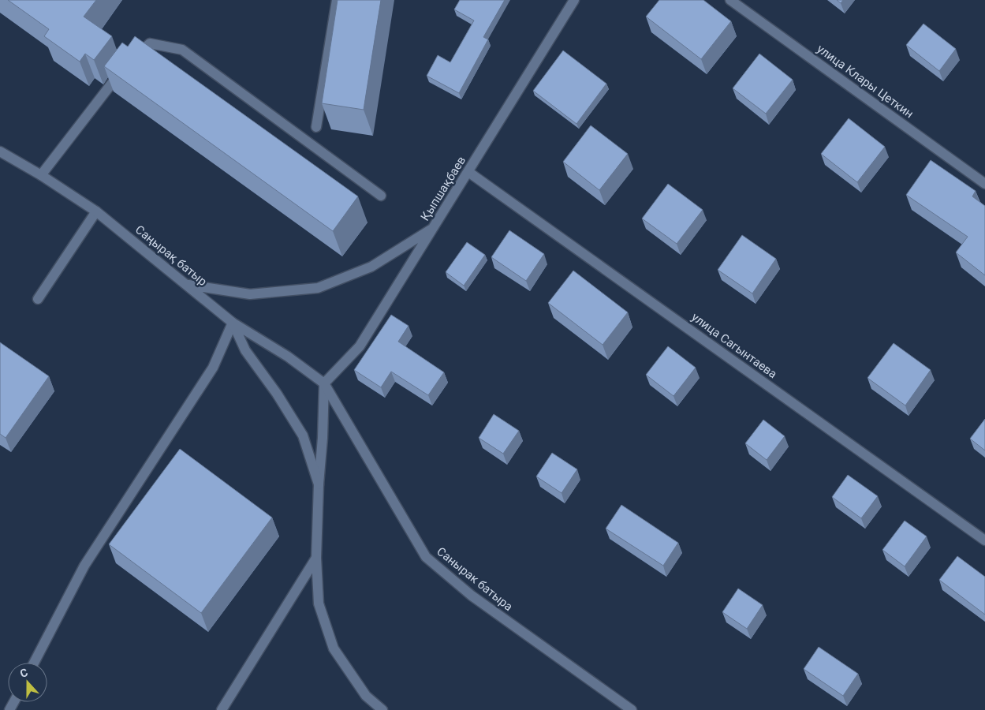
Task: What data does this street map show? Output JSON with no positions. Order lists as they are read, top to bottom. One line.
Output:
{"streets":{"street":["улица Клары Цеткин","Қыпшақбаев","Саңырақ батыр","улица Сагынтаева","Санырак батыра"]},"crossings":[["Қыпшақбаев","Саңырақ батыр"],["Қыпшақбаев","улица Сагынтаева"],["Қыпшақбаев","Санырак батыра"],["Саңырақ батыр","Санырак батыра"]],"north":"top"}
